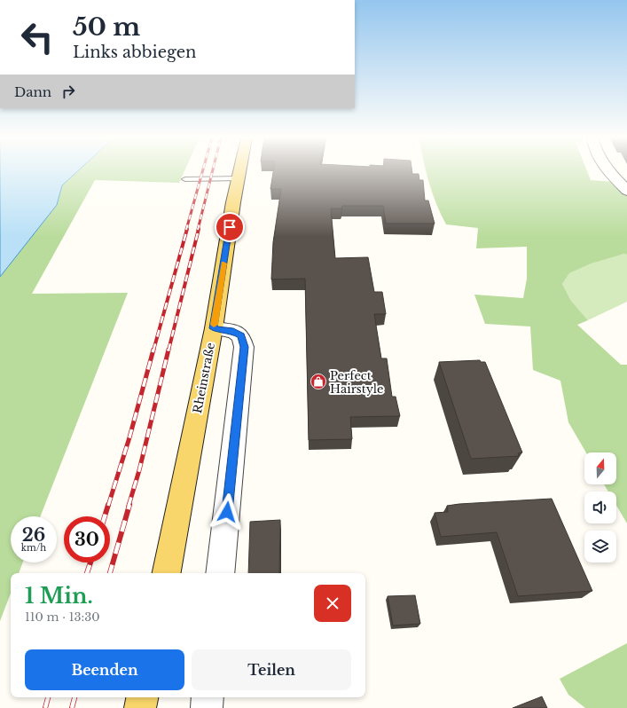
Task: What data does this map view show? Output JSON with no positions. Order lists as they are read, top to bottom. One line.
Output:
{"streets":{"main road":["Rheinstraße"]},"places":{"shop":["Perfect Hairstyle"]},"north":"top","page":{"turn":["50 m","Links abbiegen"],"then":"Dann","speed":"26 km/h","limit":"30","heading":["1 Min.","110 m · 13:30"],"buttons":["Beenden","Teilen"]}}
